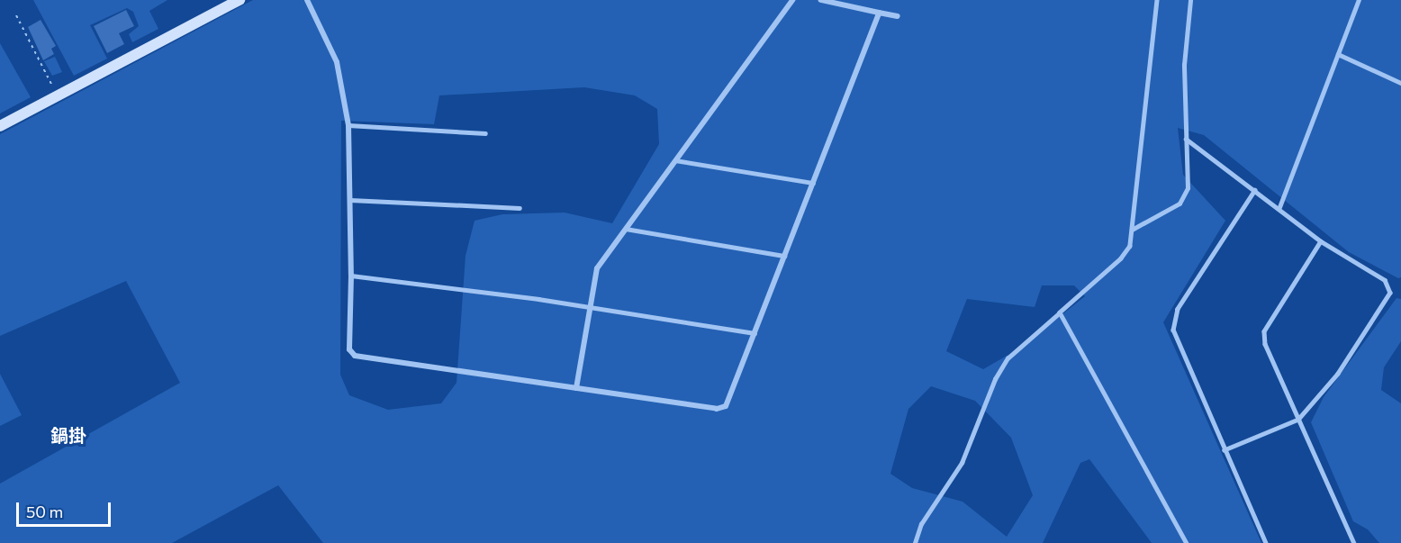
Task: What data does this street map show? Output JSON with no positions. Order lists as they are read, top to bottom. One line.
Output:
{"districts":["鍋掛"],"scale_bar":"50 m"}
